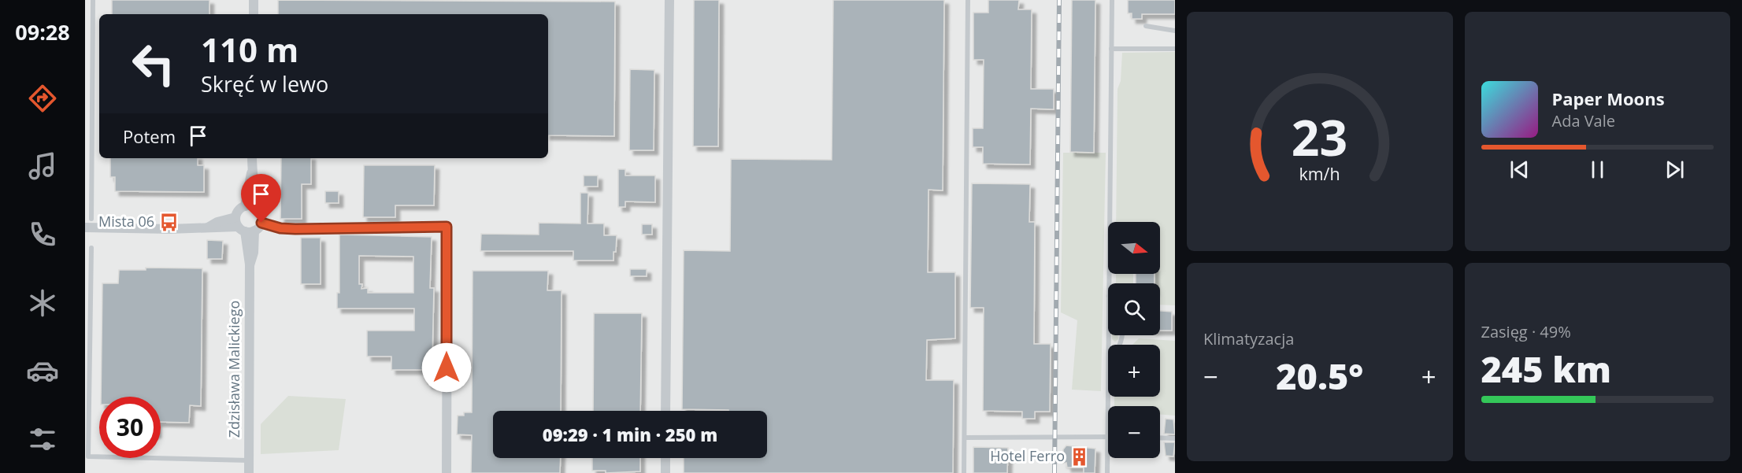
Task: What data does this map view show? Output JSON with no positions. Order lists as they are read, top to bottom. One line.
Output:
{"streets":{"street":["Zdzisława Malickiego"]},"places":{"bus stop":["Mista 06"],"building":["Hotel Ferro"]},"north":"right","page":{"tabs":"09:28","turn":["110 m","Skręć w lewo"],"song":["Paper Moons","Ada Vale"],"then":"Potem","map_buttons":["+","−"],"tile":["Klimatyzacja",["Zasięg · 49%","245 km"]],"heat":["−","20.5°","+"],"limit":"30","trip":"09:29 · 1 min · 250 m","gauge":["23","km/h"]}}
